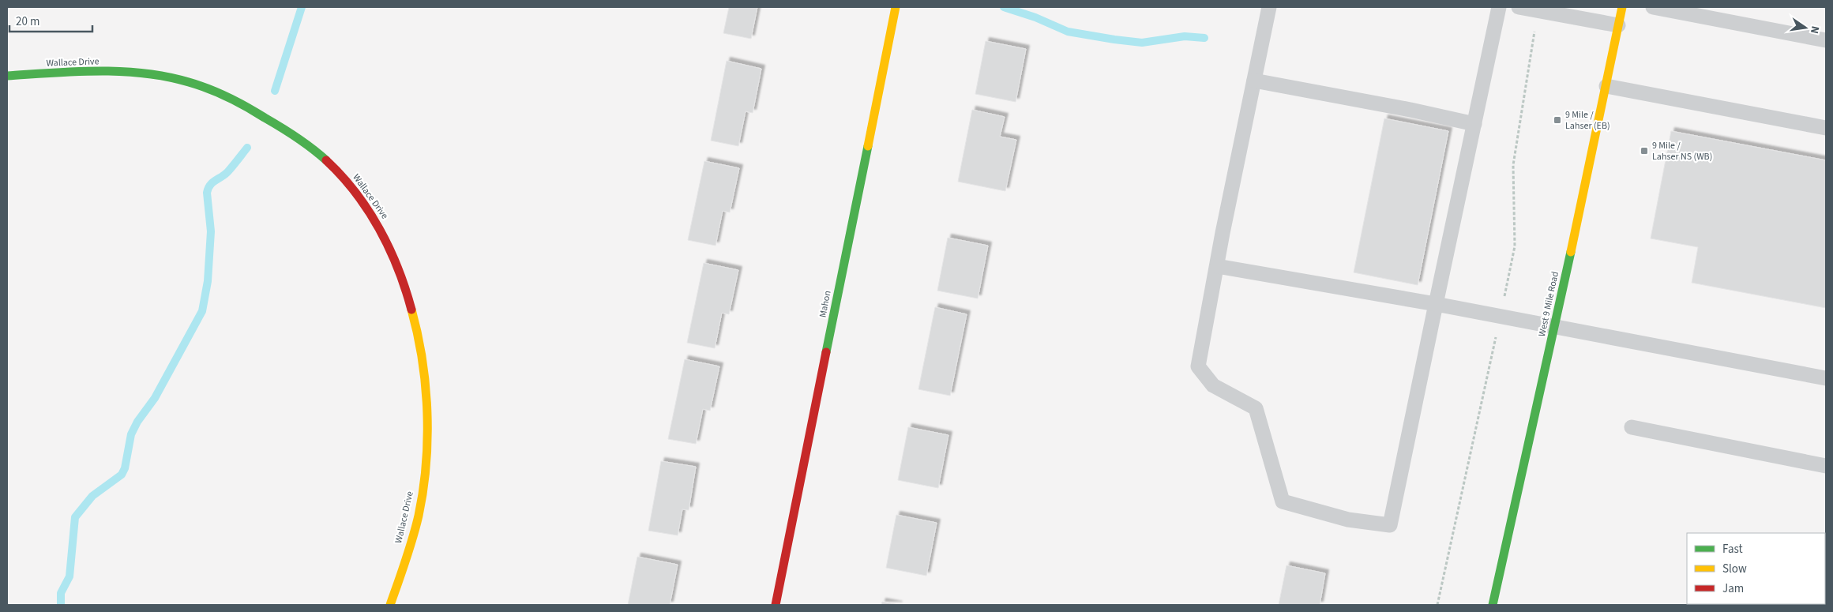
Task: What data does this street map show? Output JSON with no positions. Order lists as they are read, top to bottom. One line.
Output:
{"streets":{"street":["Wallace Drive","Mahon","West 9 Mile Road"]},"places":{"transit":["9 Mile / Lahser (EB)","9 Mile / Lahser NS (WB)"]},"legend":["Fast","Slow","Jam"],"scale_bar":"20 m","north":"right"}
